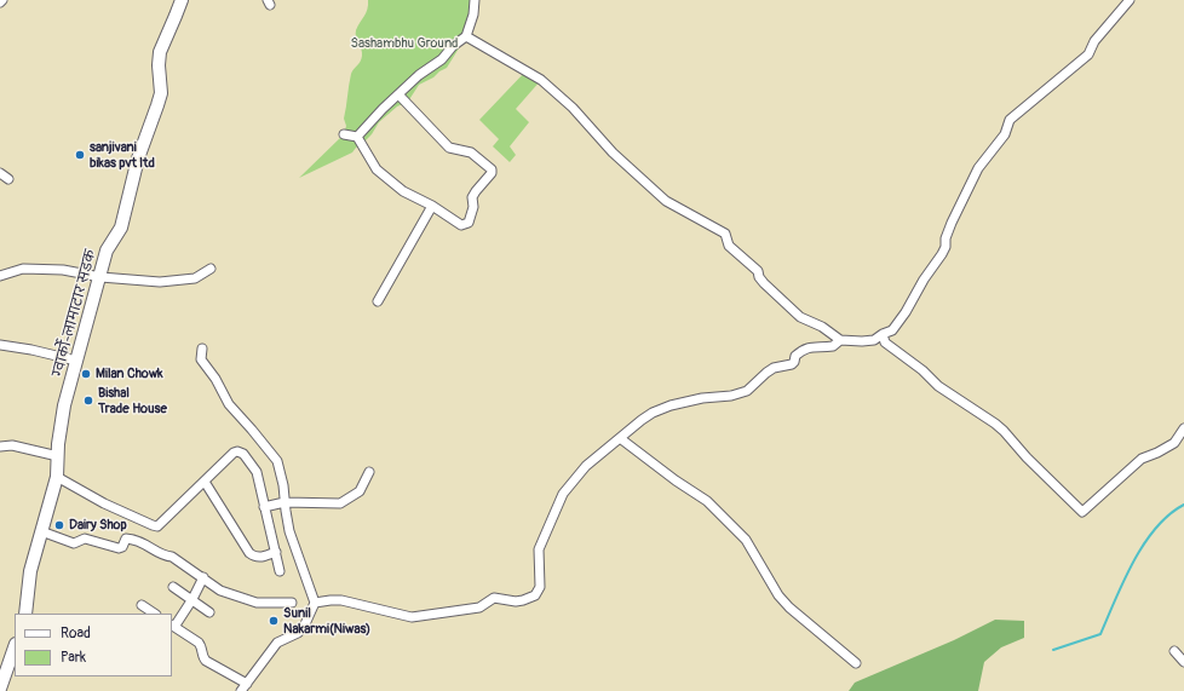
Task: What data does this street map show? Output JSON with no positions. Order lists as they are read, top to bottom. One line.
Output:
{"streets":{"main road":["ग्वार्को-लामाटार सडक"]},"parks":["Sashambhu Ground"],"places":["sanjivani bikas pvt ltd","Milan Chowk","Bishal Trade House","Dairy Shop","Sunil Nakarmi(Niwas)"],"legend":["Road","Park"]}
